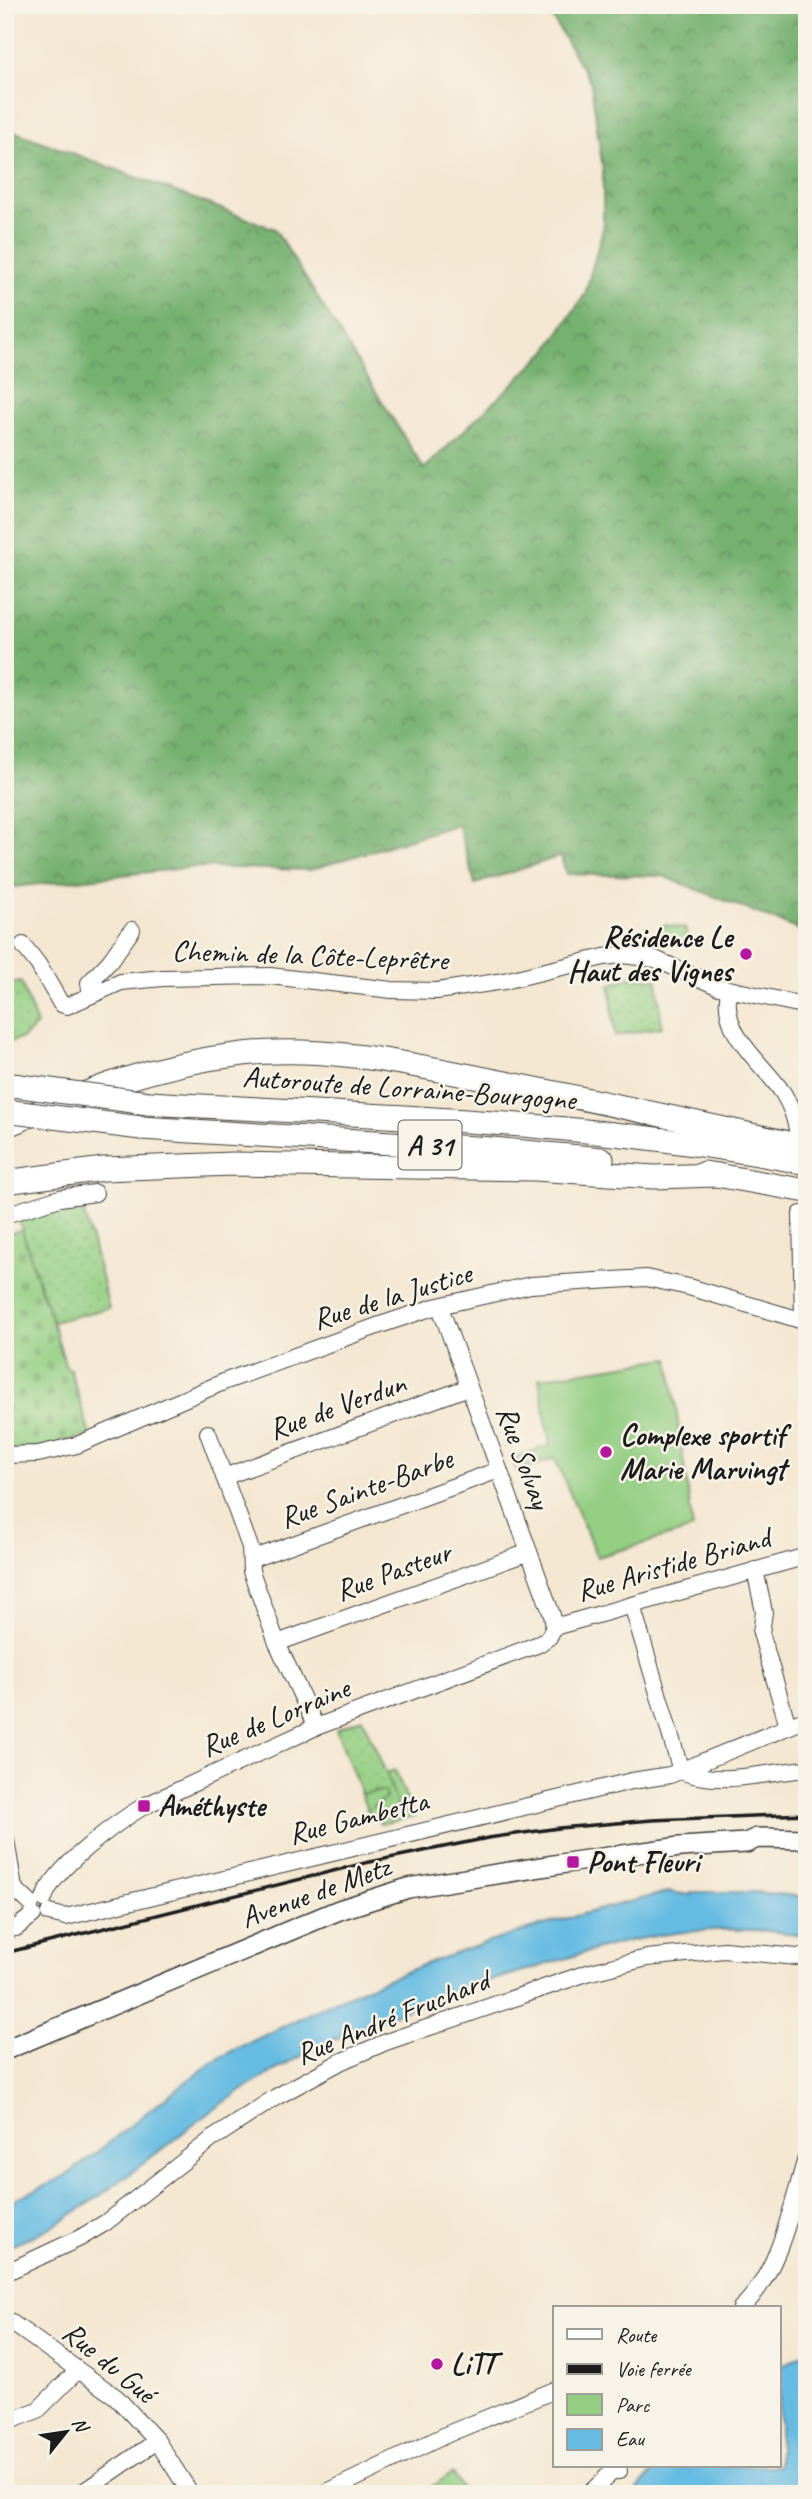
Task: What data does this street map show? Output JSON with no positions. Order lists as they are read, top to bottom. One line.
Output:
{"streets":{"highway":["Autoroute de Lorraine-Bourgogne","A 31"],"main road":["Avenue de Metz"],"street":["Chemin de la Côte-Leprêtre","Rue de la Justice","Rue de Verdun","Rue Solvay","Rue Sainte-Barbe","Rue Aristide Briand","Rue Pasteur","Rue de Lorraine","Rue Gambetta","Rue André Fruchard","Rue du Gué"]},"crossings":[["Rue de la Justice","Rue Solvay"],["Rue de Verdun","Rue Solvay"],["Rue Solvay","Rue Sainte-Barbe"],["Rue Solvay","Rue Aristide Briand"],["Rue Solvay","Rue Pasteur"],["Rue Solvay","Rue de Lorraine"],["Rue Aristide Briand","Rue de Lorraine"],["Rue de Lorraine","Rue Gambetta"]],"places":{"other":["Résidence Le Haut des Vignes","Complexe sportif Marie Marvingt","LiTT"],"transit":["Améthyste","Pont Fleuri"]},"legend":["Route","Voie ferrée","Parc","Eau"],"north":"top right"}
